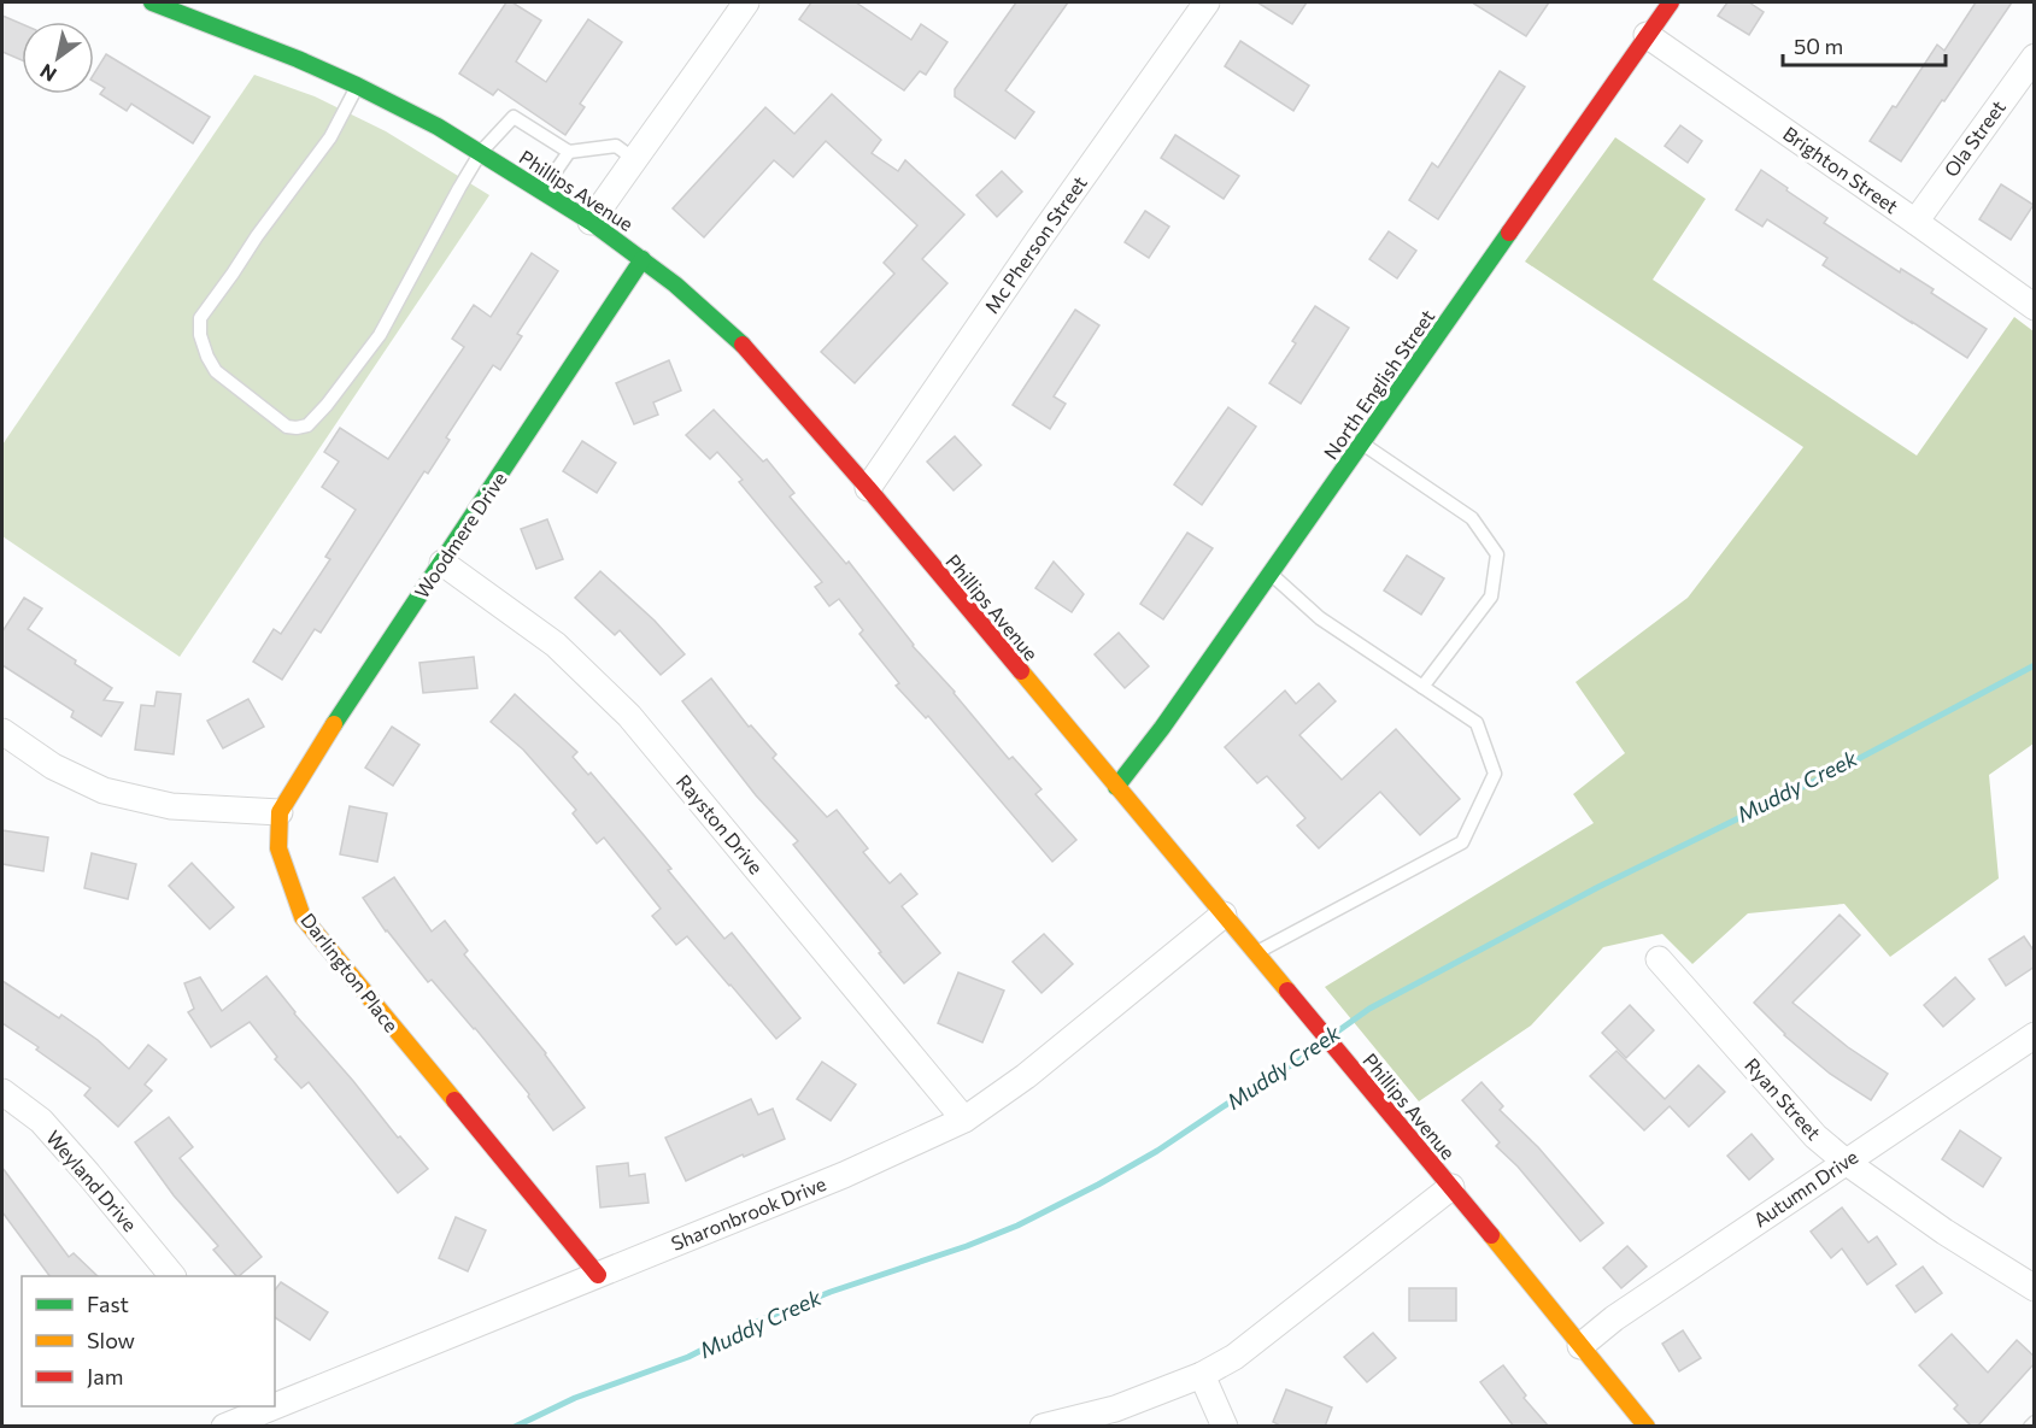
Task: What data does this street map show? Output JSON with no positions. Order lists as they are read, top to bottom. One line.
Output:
{"streets":{"street":["Ola Street","Brighton Street","Phillips Avenue","Mc Pherson Street","North English Street","Woodmere Drive","Rayston Drive","Darlington Place","Ryan Street","Weyland Drive","Autumn Drive","Sharonbrook Drive"]},"crossings":[["Ola Street","Brighton Street"],["Brighton Street","North English Street"],["Phillips Avenue","Mc Pherson Street"],["Phillips Avenue","North English Street"],["Phillips Avenue","Woodmere Drive"],["Phillips Avenue","Autumn Drive"],["Phillips Avenue","Sharonbrook Drive"],["Woodmere Drive","Rayston Drive"],["Woodmere Drive","Darlington Place"],["Rayston Drive","Sharonbrook Drive"],["Darlington Place","Sharonbrook Drive"],["Ryan Street","Autumn Drive"]],"water":["Muddy Creek"],"legend":["Fast","Slow","Jam"],"scale_bar":"50 m","north":"bottom left"}
